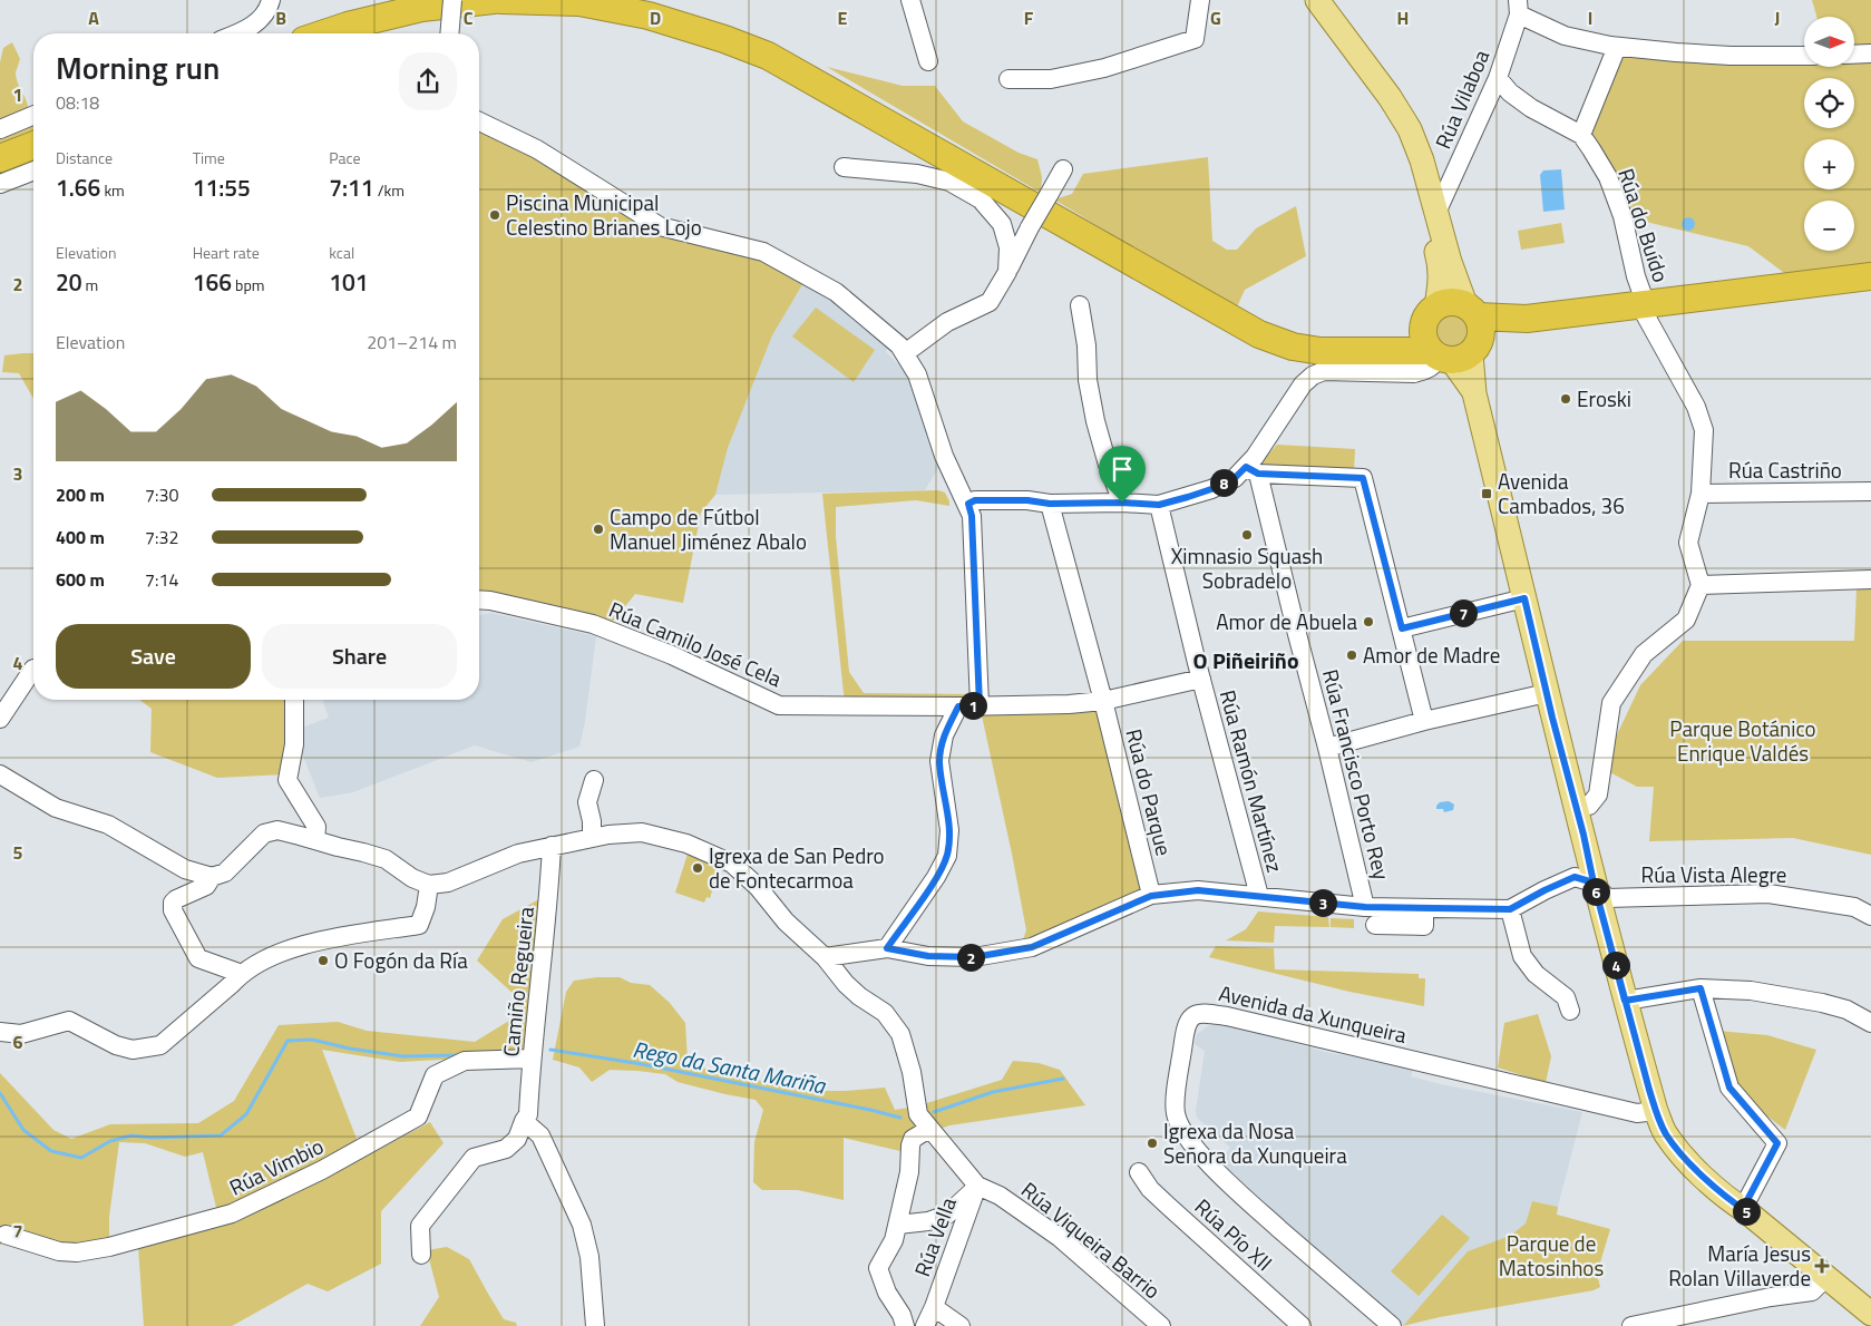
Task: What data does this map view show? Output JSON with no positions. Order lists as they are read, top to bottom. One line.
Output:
{"streets":{"street":["Rúa Vilaboa","Rúa do Buído","Rúa Castriño","Rúa Camilo José Cela","Rúa Francisco Porto Rey","Rúa Ramón Martínez","Rúa do Parque","Rúa Vista Alegre","Camiño Regueira","Avenida da Xunqueira","Rúa Vimbio","Rúa Pío XII","Rúa Vella","Rúa Viqueira Barrio"]},"crossings":[["Rúa Vilaboa","Rúa do Buído"],["Rúa do Buído","Rúa Castriño"],["Rúa Camilo José Cela","Rúa Ramón Martínez"],["Rúa Camilo José Cela","Rúa do Parque"],["Camiño Regueira","Rúa Vimbio"],["Camiño Regueira","Rúa Viqueira Barrio"],["Rúa Vella","Rúa Viqueira Barrio"]],"districts":["O Piñeiriño"],"water":["Rego da Santa Mariña"],"parks":["Parque Botánico Enrique Valdés","Parque de Matosinhos"],"places":{"other":["Piscina Municipal Celestino Brianes Lojo","Eroski","Campo de Fútbol Manuel Jiménez Abalo","Ximnasio Squash Sobradelo","Amor de Abuela","Amor de Madre","Igrexa de San Pedro de Fontecarmoa","O Fogón da Ría","Igrexa da Nosa Señora da Xunqueira"],"transit":["Avenida Cambados, 36"],"health":["María Jesus Rolan Villaverde"]},"north":"right","page":{"map_buttons":["+","−"],"heading":["Morning run","08:18"],"stats":[["Distance","1.66 km"],["Time","11:55"],["Pace","7:11 /km"],["Elevation","20 m"],["Heart rate","166 bpm"],["kcal","101"]],"chart":["Elevation","201–214 m"],"pins":["8","7","1","6","3","2","4","5"],"list":[{"name":"200 m","note":"7:30"},{"name":"400 m","note":"7:32"},{"name":"600 m","note":"7:14"}],"buttons":["Save","Share"]},"grid":{"columns":["A","B","C","D","E","F","G","H","I","J"],"rows":["1","2","3","4","5","6","7"]}}
